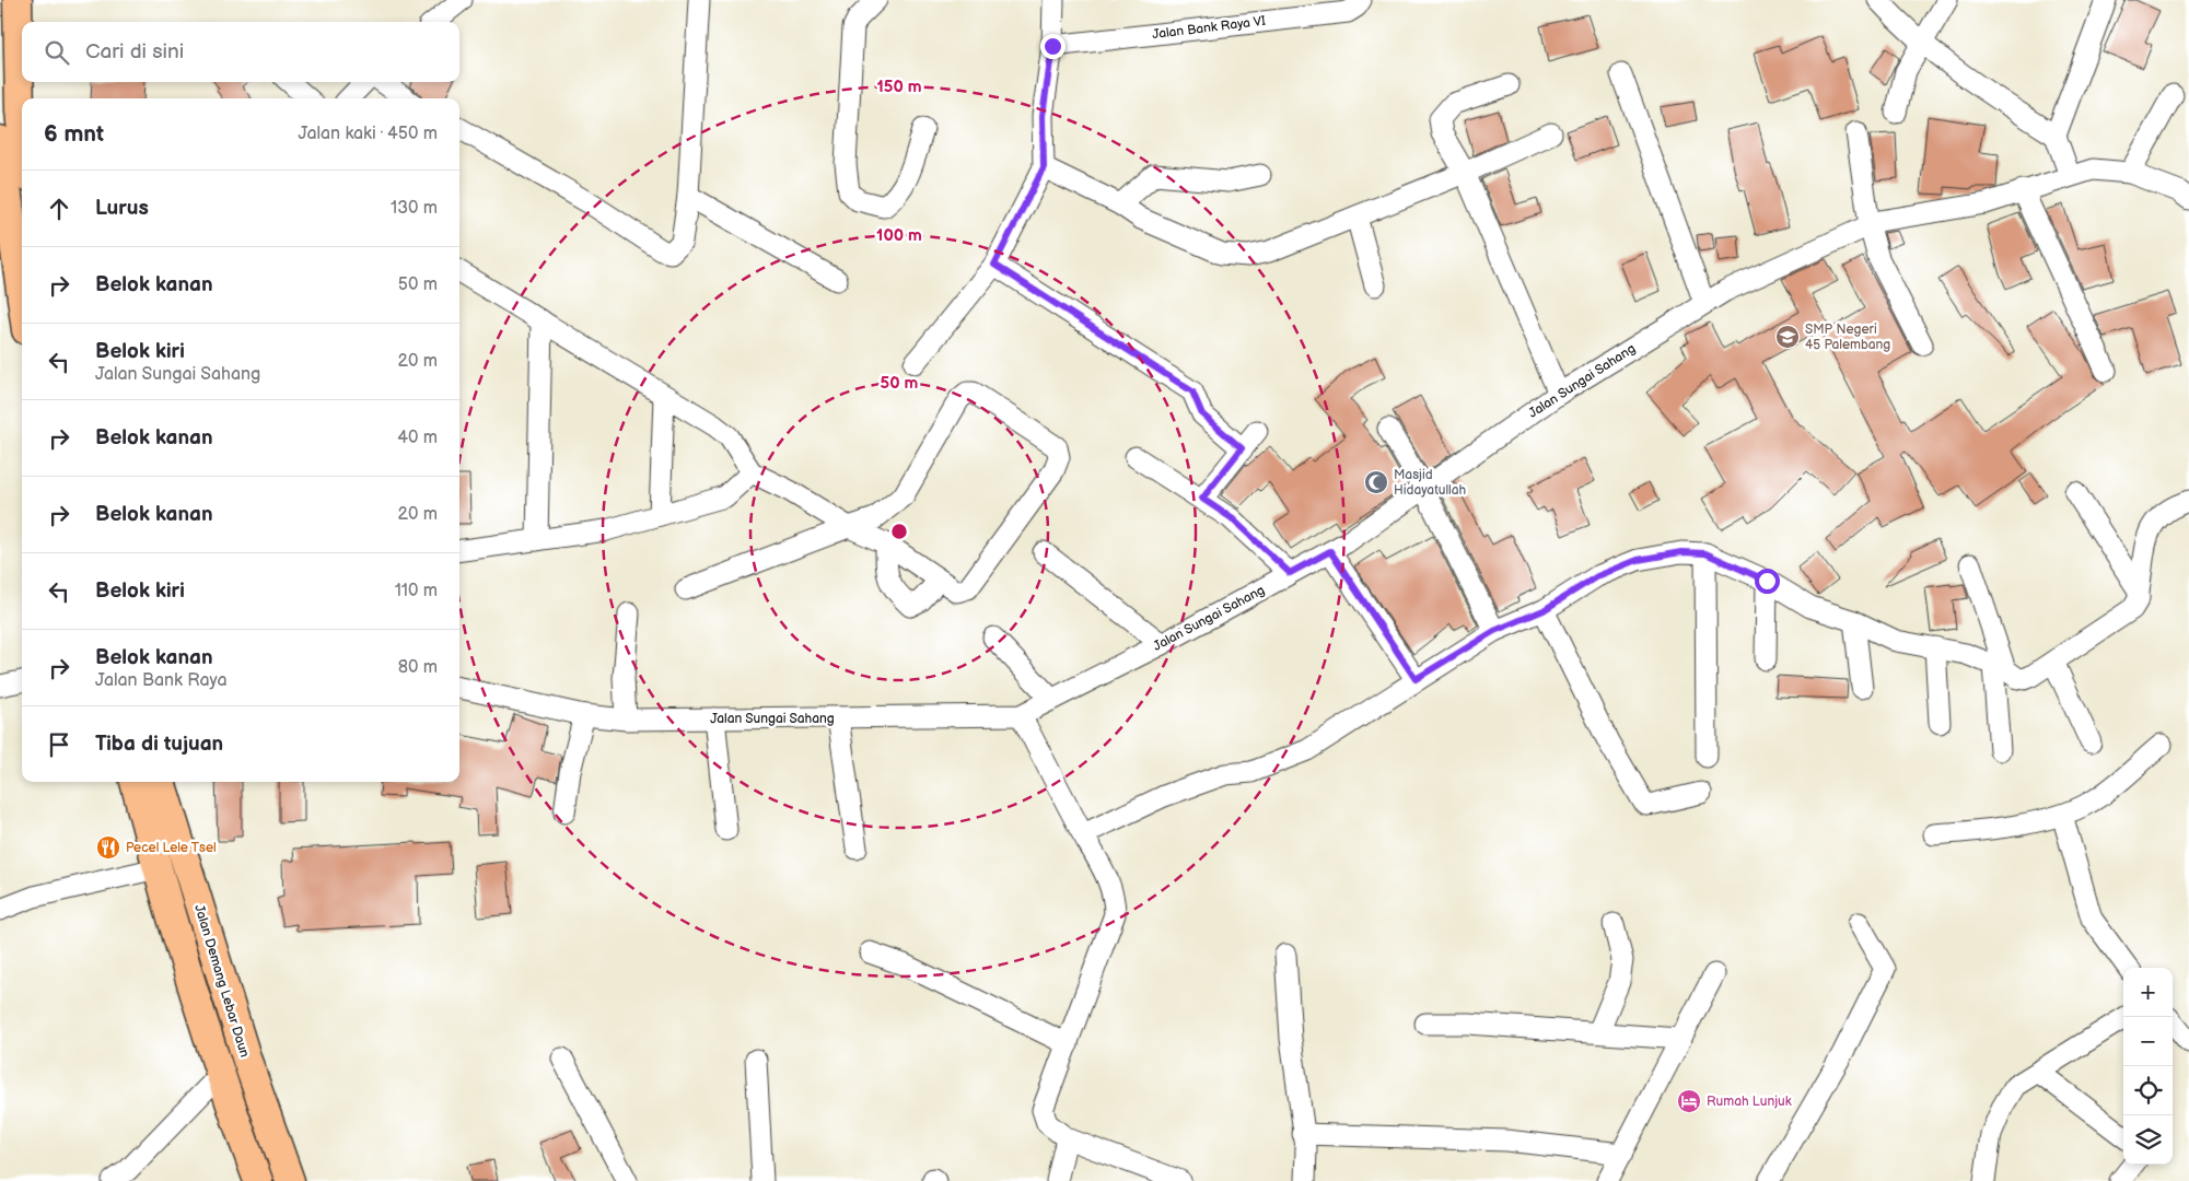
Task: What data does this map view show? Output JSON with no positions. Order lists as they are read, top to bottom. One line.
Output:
{"streets":{"highway":["Jalan Demang Lebar Daun"],"street":["Jalan Bank Raya VI","Jalan Sungai Sahang"]},"places":{"school or university":["SMP Negeri 45 Palembang"],"mosque":["Masjid Hidayatullah"],"restaurant":["Pecel Lele Tsel"],"hotel":["Rumah Lunjuk"]},"page":{"search":"Cari di sini","heading":["6 mnt","Jalan kaki · 450 m"],"list":[["Lurus","130 m"],["Belok kanan","50 m"],["Belok kiri","Jalan Sungai Sahang","20 m"],["Belok kanan","40 m"],["Belok kanan","20 m"],["Belok kiri","110 m"],["Belok kanan","Jalan Bank Raya","80 m"],"Tiba di tujuan"],"map_buttons":["+","−"]},"rings":["150 m","100 m","50 m"]}
